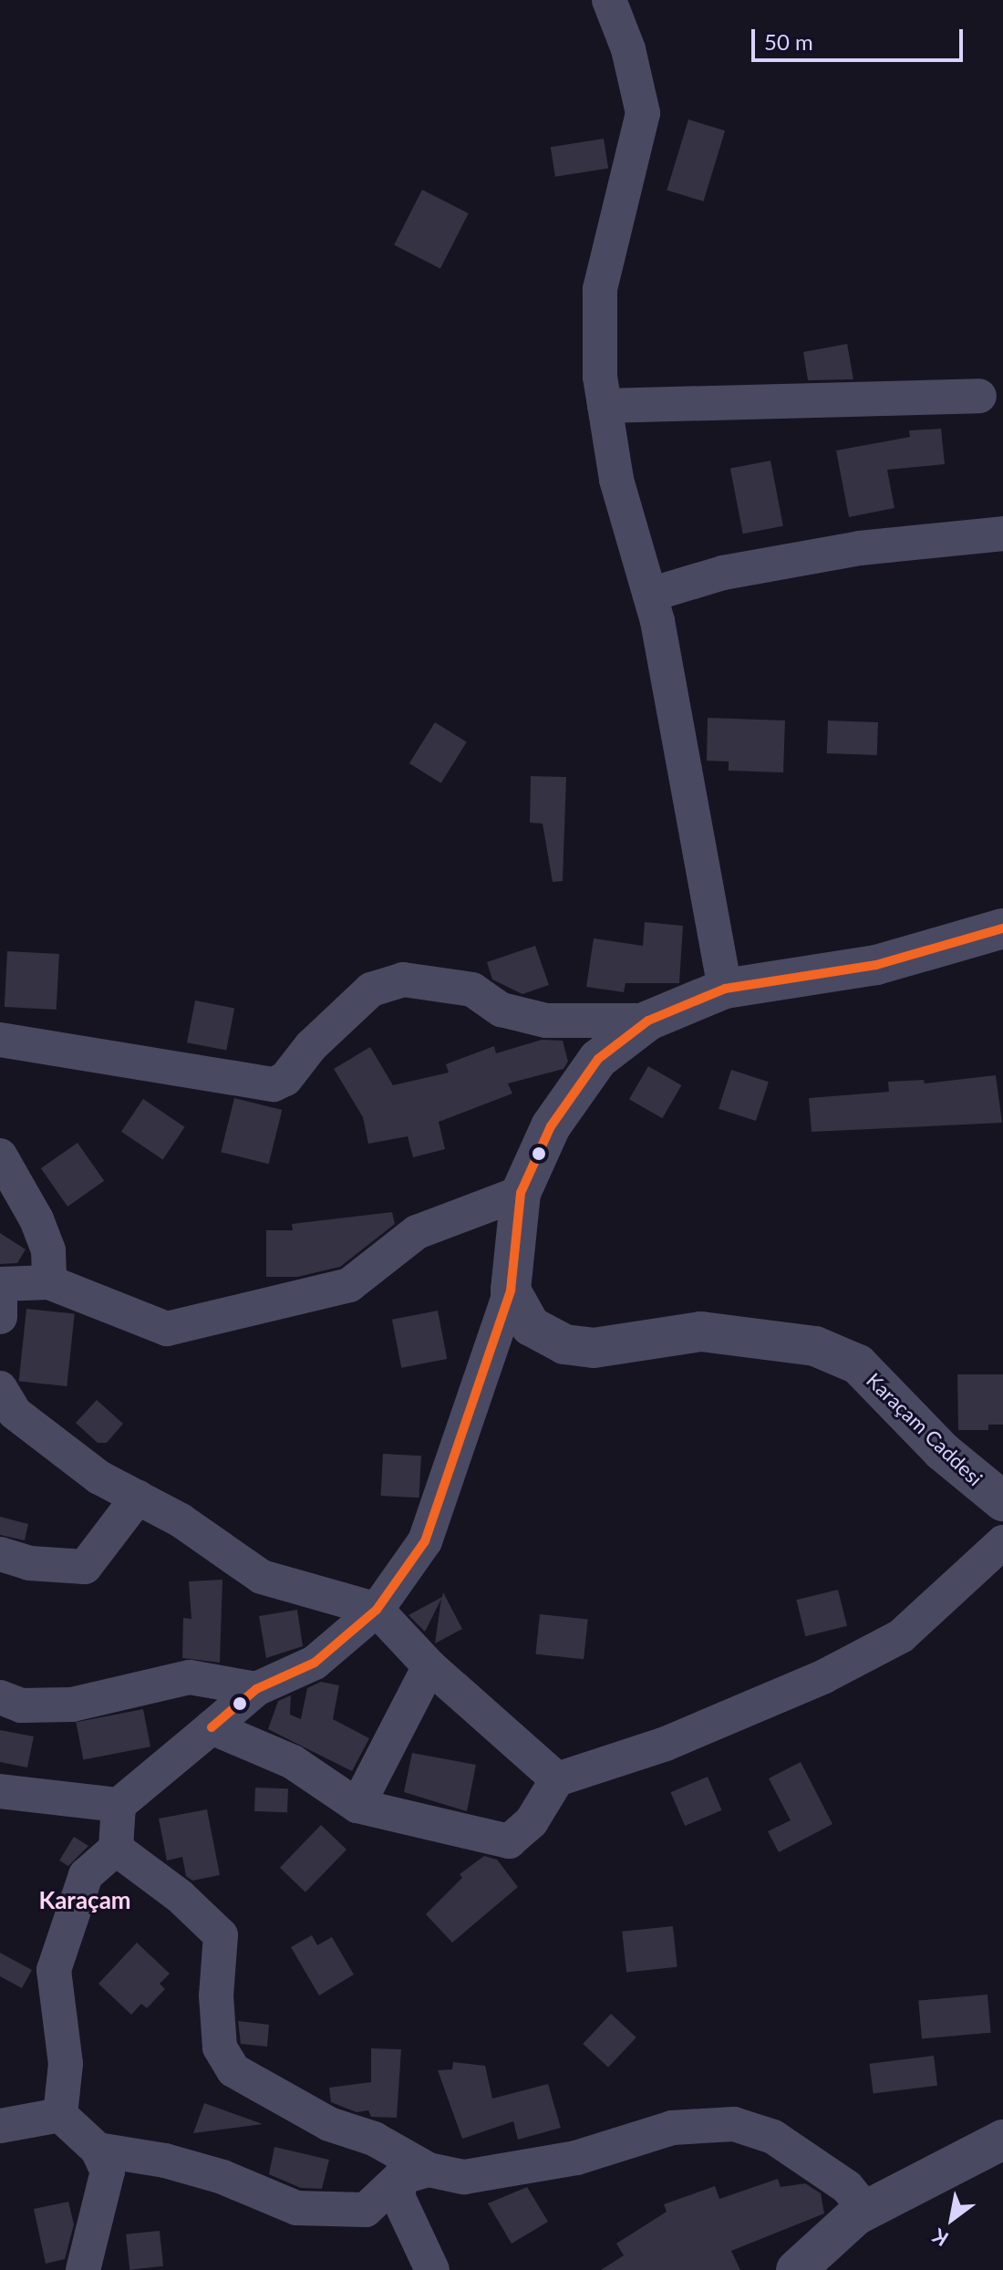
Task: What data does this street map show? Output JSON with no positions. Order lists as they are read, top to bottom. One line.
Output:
{"streets":{"street":["Karaçam Caddesi"]},"districts":["Karaçam"],"scale_bar":"50 m","north":"bottom left"}
